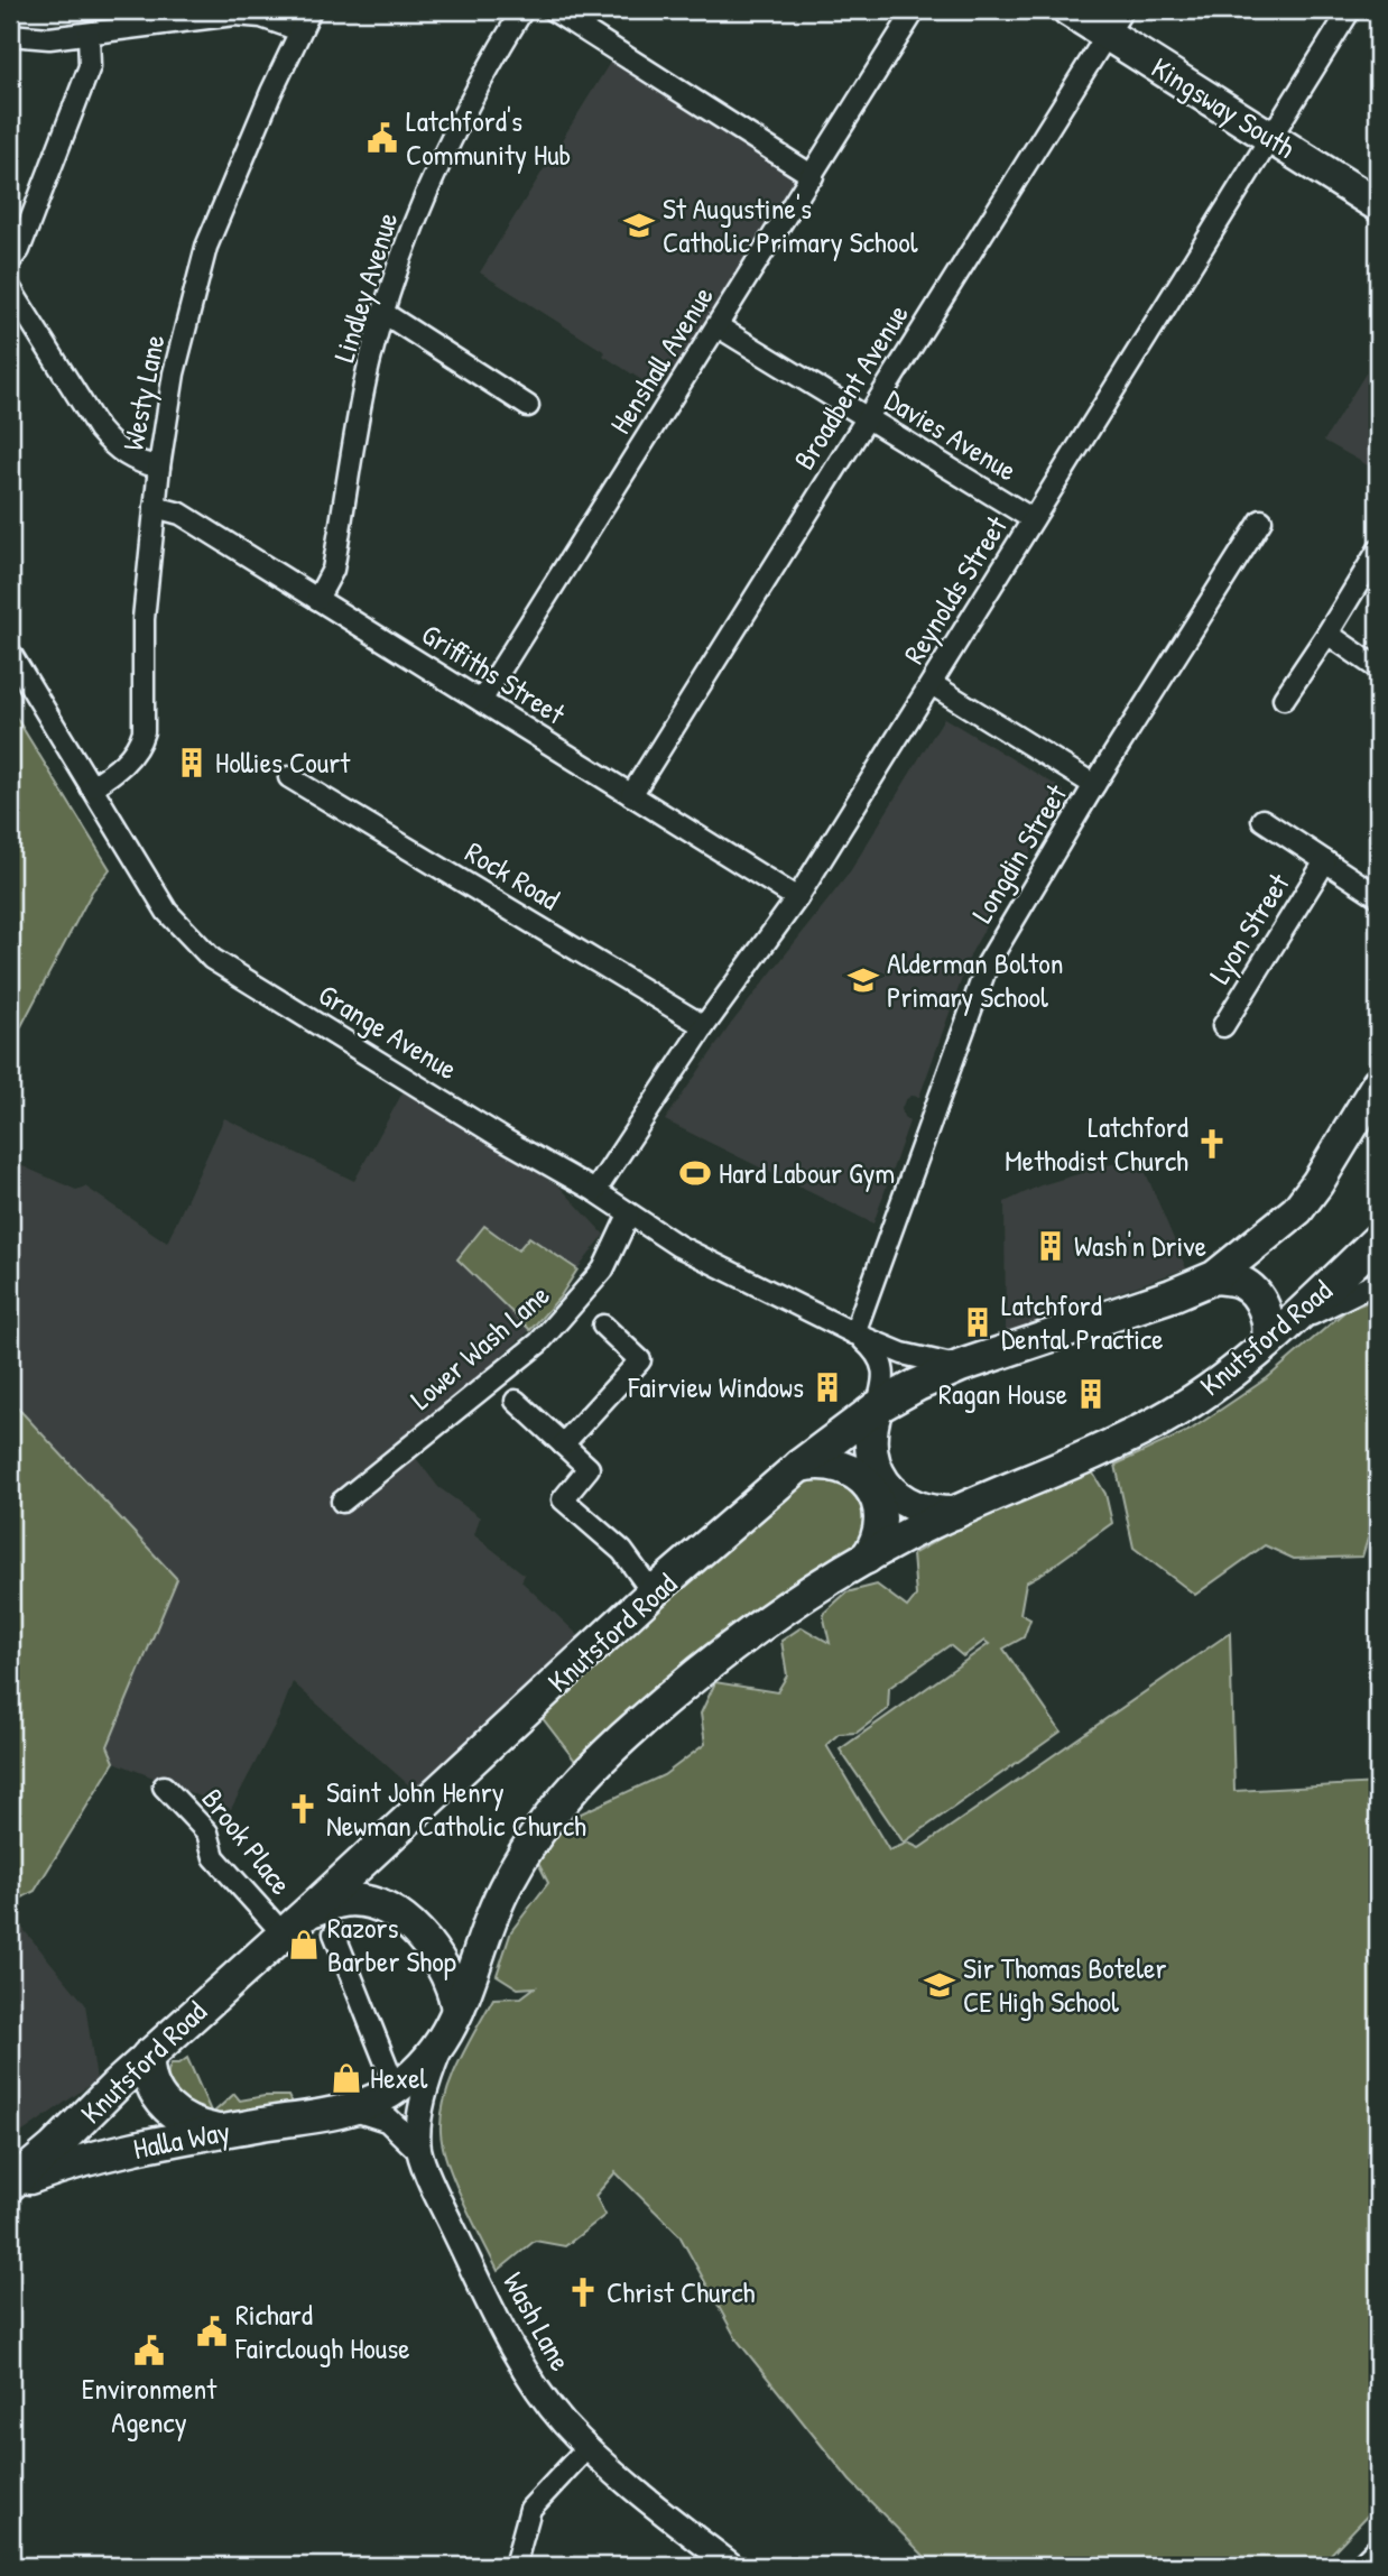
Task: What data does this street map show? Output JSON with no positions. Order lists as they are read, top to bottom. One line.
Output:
{"streets":{"main road":["Kingsway South","Knutsford Road","Halla Way"],"street":["Lindley Avenue","Henshall Avenue","Broadbent Avenue","Westy Lane","Davies Avenue","Reynolds Street","Griffiths Street","Longdin Street","Rock Road","Lyon Street","Grange Avenue","Lower Wash Lane","Brook Place","Wash Lane"]},"crossings":[["Kingsway South","Broadbent Avenue"],["Kingsway South","Reynolds Street"],["Lindley Avenue","Griffiths Street"],["Henshall Avenue","Davies Avenue"],["Henshall Avenue","Griffiths Street"],["Broadbent Avenue","Davies Avenue"],["Broadbent Avenue","Griffiths Street"],["Westy Lane","Griffiths Street"],["Westy Lane","Grange Avenue"],["Davies Avenue","Reynolds Street"],["Reynolds Street","Griffiths Street"],["Reynolds Street","Rock Road"],["Reynolds Street","Grange Avenue"],["Longdin Street","Grange Avenue"],["Grange Avenue","Knutsford Road"],["Grange Avenue","Lower Wash Lane"],["Knutsford Road","Brook Place"],["Knutsford Road","Halla Way"],["Knutsford Road","Wash Lane"],["Halla Way","Wash Lane"]],"places":{"public building":["Latchford's Community Hub","Richard Fairclough House","Environment Agency"],"school or university":["St Augustine's Catholic Primary School","Alderman Bolton Primary School","Sir Thomas Boteler CE High School"],"building":["Hollies Court","Wash'n Drive","Latchford Dental Practice","Fairview Windows","Ragan House"],"church":["Latchford Methodist Church","Saint John Henry Newman Catholic Church","Christ Church"],"sports":["Hard Labour Gym"],"shop":["Razors Barber Shop","Hexel"]}}
